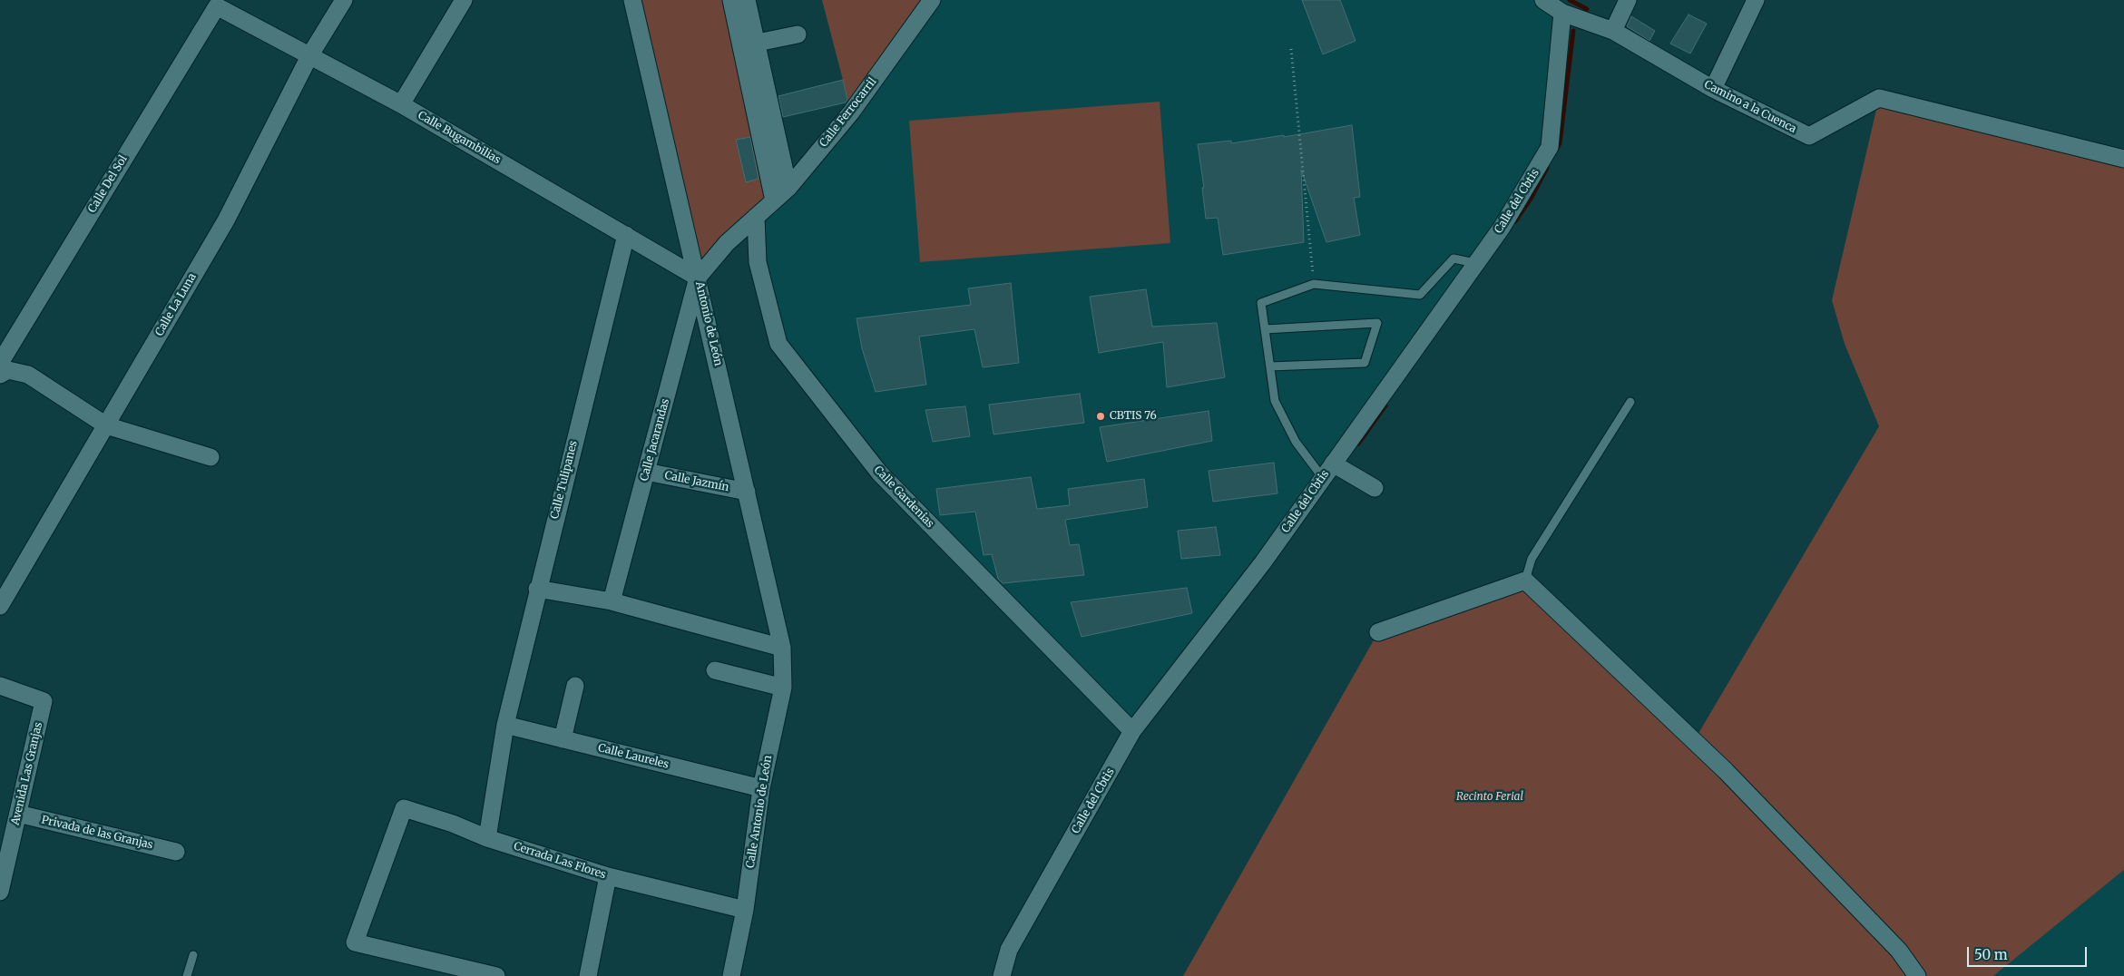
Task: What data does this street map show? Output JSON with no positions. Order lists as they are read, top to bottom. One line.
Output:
{"streets":{"street":["Camino a la Cuenca","Calle Ferrocarril","Calle Bugambilias","Calle Del Sol","Calle del Cbtis","Calle La Luna","Antonio de León","Calle Jacarandas","Calle Tulipanes","Calle Jazmín","Calle Gardenias","Calle Laureles","Avenida Las Granjas","Calle Antonio de León","Privada de las Granjas","Cerrada Las Flores"]},"crossings":[["Camino a la Cuenca","Calle del Cbtis"],["Calle Ferrocarril","Calle Bugambilias"],["Calle Ferrocarril","Antonio de León"],["Calle Ferrocarril","Calle Jacarandas"],["Calle Ferrocarril","Calle Gardenias"],["Calle Bugambilias","Calle Del Sol"],["Calle Bugambilias","Calle La Luna"],["Calle Bugambilias","Antonio de León"],["Calle Bugambilias","Calle Jacarandas"],["Calle Bugambilias","Calle Tulipanes"],["Calle del Cbtis","Calle Gardenias"],["Antonio de León","Calle Jacarandas"],["Antonio de León","Calle Jazmín"],["Antonio de León","Calle Antonio de León"],["Calle Jacarandas","Calle Jazmín"],["Calle Tulipanes","Calle Laureles"],["Calle Laureles","Calle Antonio de León"],["Avenida Las Granjas","Privada de las Granjas"],["Calle Antonio de León","Cerrada Las Flores"]],"parks":["Recinto Ferial"],"places":["CBTIS 76"],"scale_bar":"50 m"}
